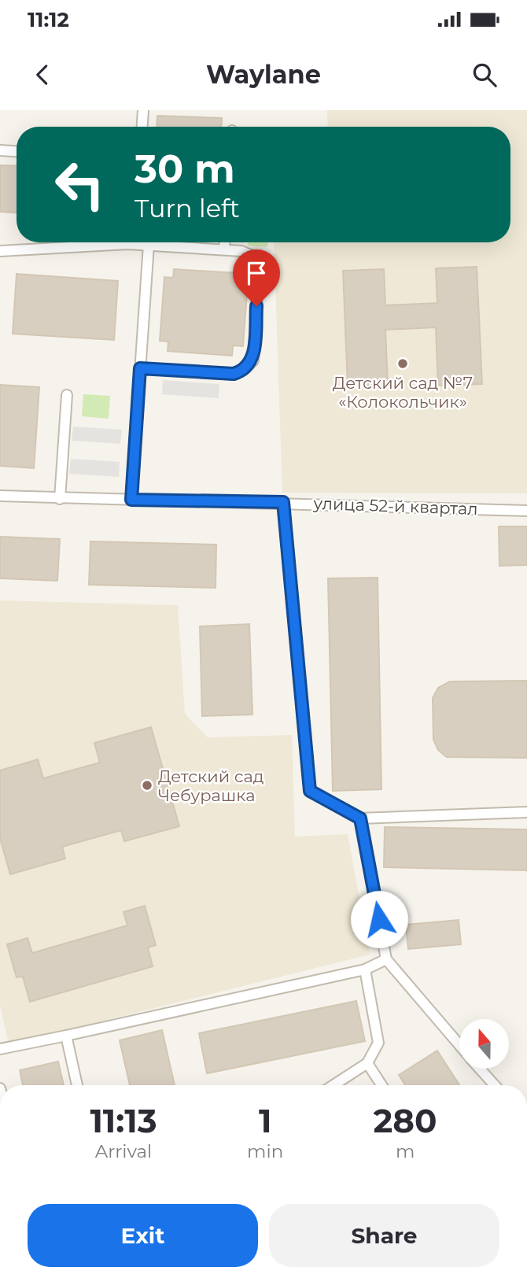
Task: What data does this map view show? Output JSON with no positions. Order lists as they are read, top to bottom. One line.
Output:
{"streets":{"lane":["улица 52-й квартал"]},"places":["Детский сад №7 «Колокольчик»","Детский сад Чебурашка"],"north":"top","page":{"status":"11:12","header":"Waylane","turn":["30 m","Turn left"],"eta":["11:13","Arrival","1","min","280","m"],"buttons":["Exit","Share"]}}
